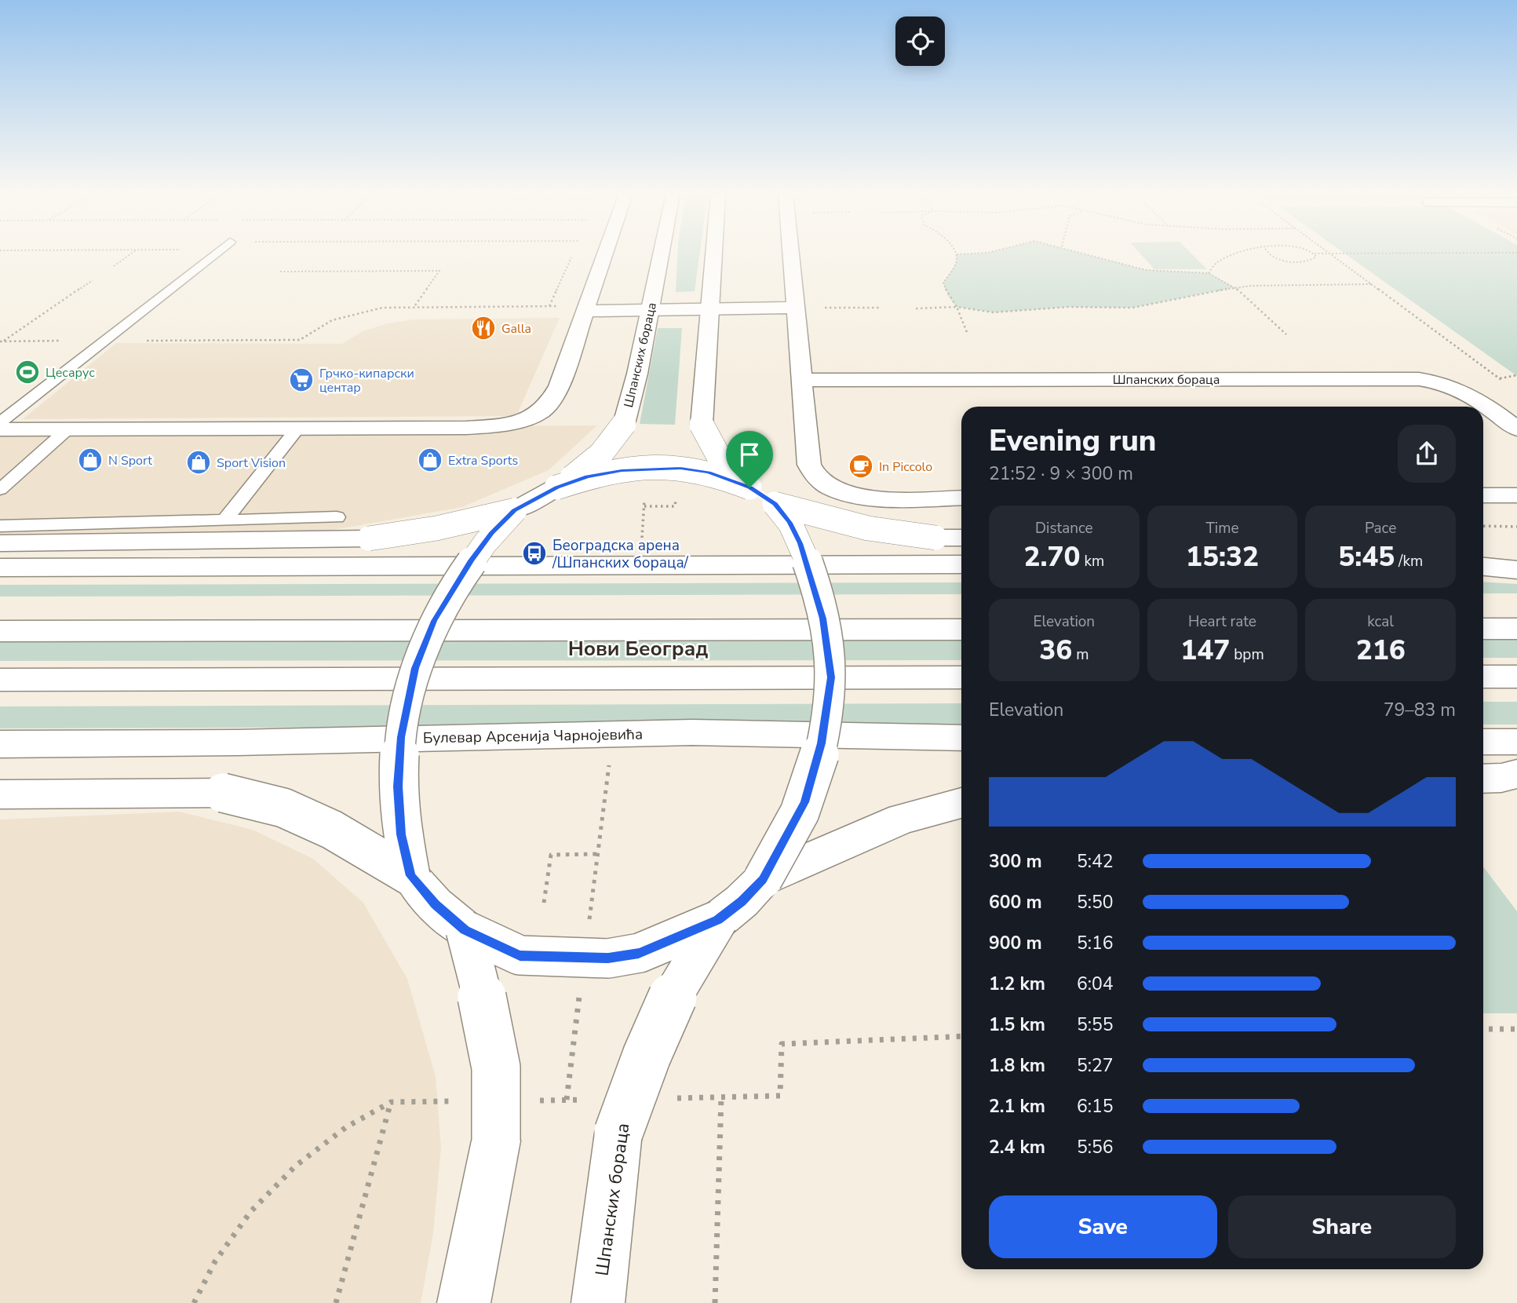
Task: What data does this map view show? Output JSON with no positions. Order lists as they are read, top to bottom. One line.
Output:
{"streets":{"main road":["Шпанских бораца","Булевар Арсенија Чарнојевића"]},"districts":["Нови Београд"],"places":{"restaurant":["Galla"],"sports":["Цесарус"],"supermarket":["Грчко-кипарски центар"],"shop":["N Sport","Extra Sports","Sport Vision"],"cafe":["In Piccolo"],"bus stop":["Београдска арена /Шпанских бораца/"]},"page":{"heading":["Evening run","21:52 · 9 × 300 m"],"stats":[["Distance","2.70 km"],["Time","15:32"],["Pace","5:45 /km"],["Elevation","36 m"],["Heart rate","147 bpm"],["kcal","216"]],"chart":["Elevation","79–83 m"],"list":[{"name":"300 m","note":"5:42"},{"name":"600 m","note":"5:50"},{"name":"900 m","note":"5:16"},{"name":"1.2 km","note":"6:04"},{"name":"1.5 km","note":"5:55"},{"name":"1.8 km","note":"5:27"},{"name":"2.1 km","note":"6:15"},{"name":"2.4 km","note":"5:56"}],"buttons":["Save","Share"]}}
